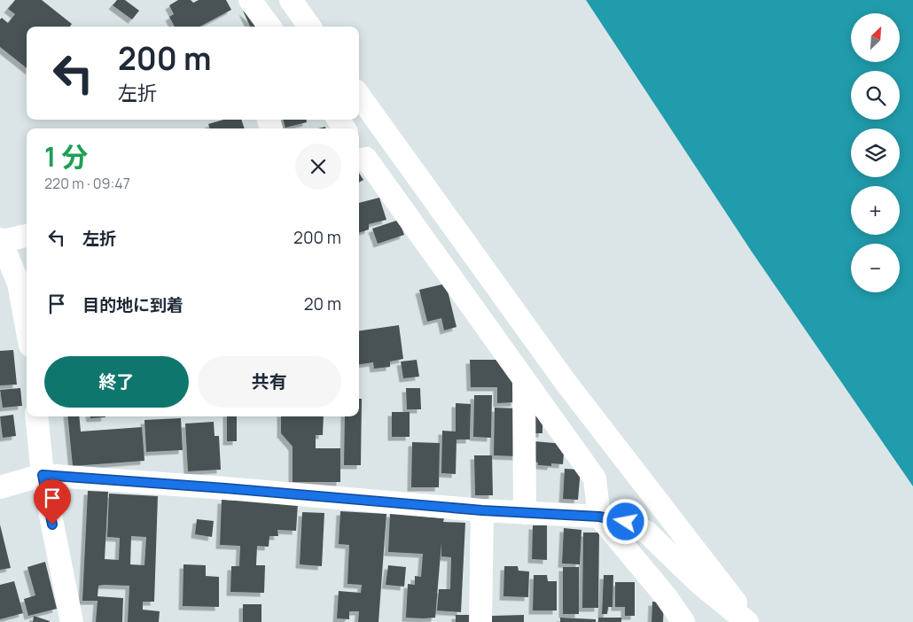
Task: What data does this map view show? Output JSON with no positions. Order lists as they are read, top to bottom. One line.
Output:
{"north":"top right","page":{"map_buttons":["+","−"],"turn":["200 m","左折"],"heading":["1 分","220 m · 09:47"],"list":[{"name":"左折","value":"200 m"},{"name":"目的地に到着","value":"20 m"}],"buttons":["終了","共有"]}}
